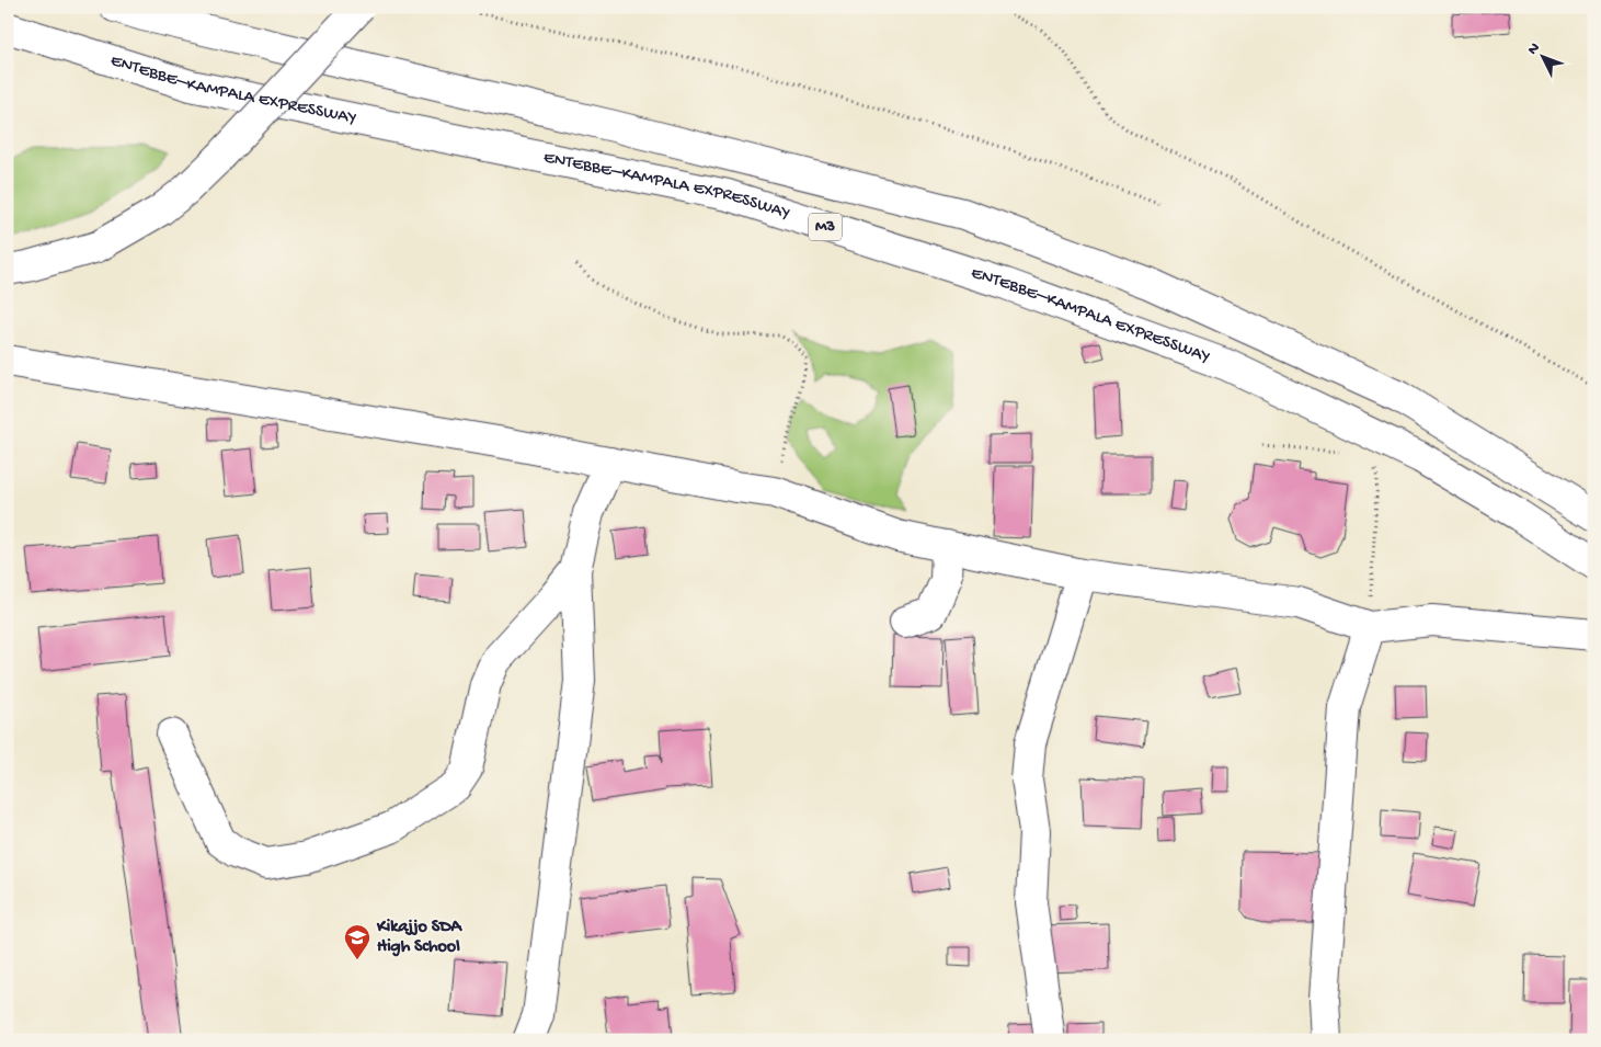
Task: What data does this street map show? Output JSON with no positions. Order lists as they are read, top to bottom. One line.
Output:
{"streets":{"main road":["ENTEBBE–KAMPALA EXPRESSWAY","M3"]},"places":{"school or university":["Kikajjo SDA High School"]},"north":"top left"}
